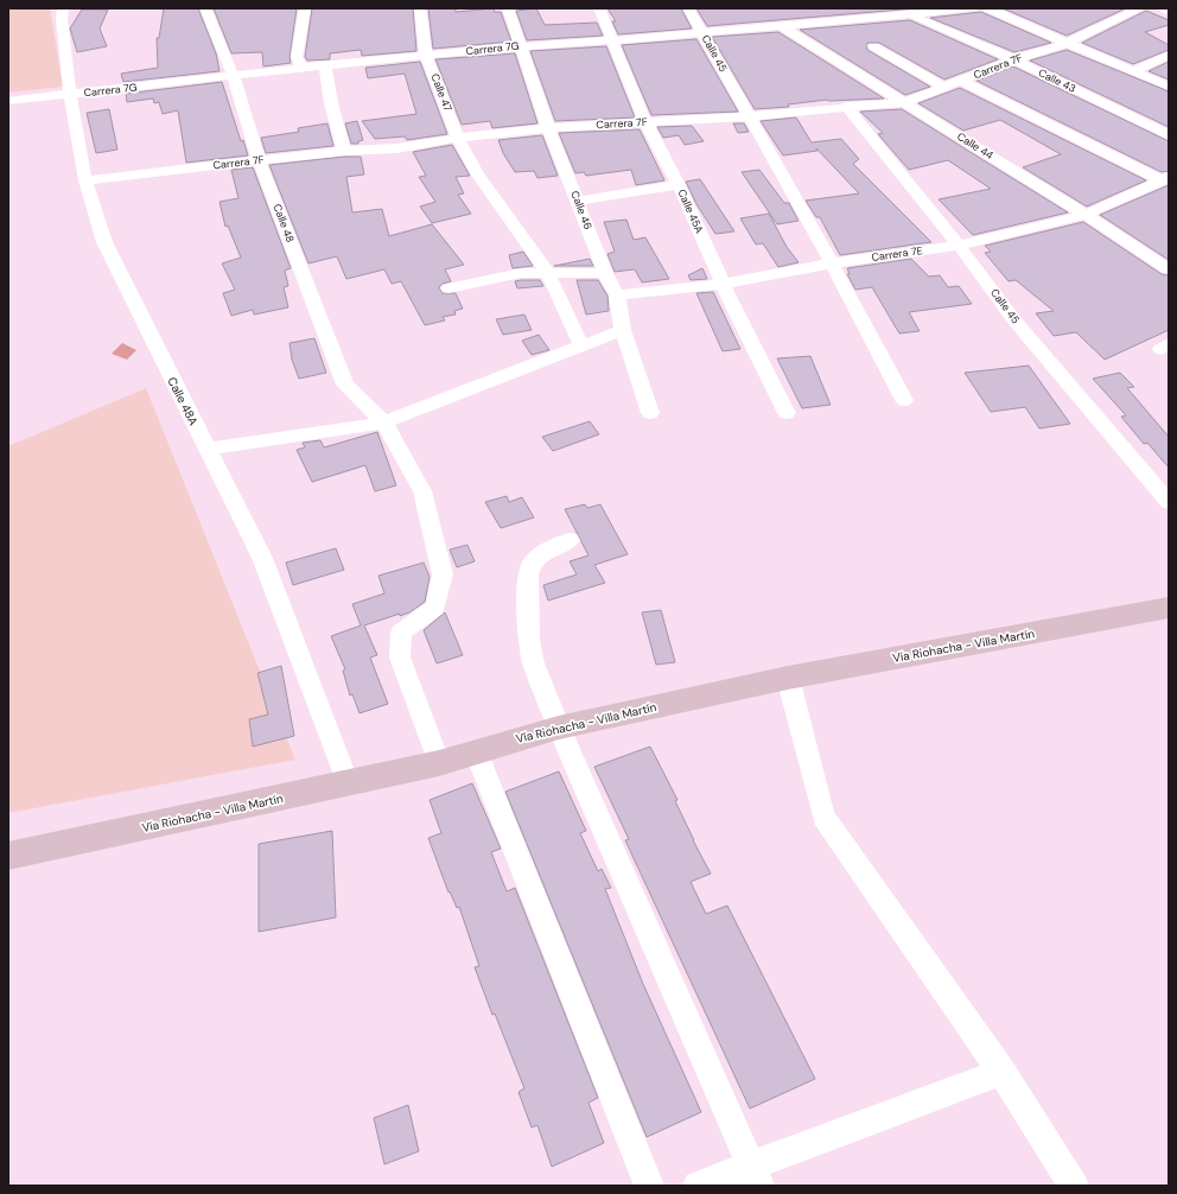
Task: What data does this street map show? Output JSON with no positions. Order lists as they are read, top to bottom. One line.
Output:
{"streets":{"main road":["Vía Riohacha - Villa Martín"],"street":["Carrera 7G","Calle 45","Carrera 7F","Calle 43","Calle 47","Calle 44","Calle 46","Calle 45A","Calle 48","Carrera 7E","Calle 48A"]},"crossings":[["Carrera 7G","Calle 45"],["Carrera 7G","Calle 43"],["Carrera 7G","Calle 47"],["Carrera 7G","Calle 44"],["Carrera 7G","Calle 46"],["Carrera 7G","Calle 45A"],["Carrera 7G","Calle 48"],["Carrera 7G","Calle 48A"],["Calle 45","Carrera 7F"],["Calle 45","Carrera 7E"],["Carrera 7F","Calle 43"],["Carrera 7F","Calle 47"],["Carrera 7F","Calle 44"],["Carrera 7F","Calle 46"],["Carrera 7F","Calle 45A"],["Carrera 7F","Calle 48"],["Carrera 7F","Calle 48A"],["Calle 44","Carrera 7E"],["Calle 46","Carrera 7E"],["Calle 45A","Carrera 7E"],["Calle 48","Vía Riohacha - Villa Martín"],["Calle 48A","Vía Riohacha - Villa Martín"]]}
